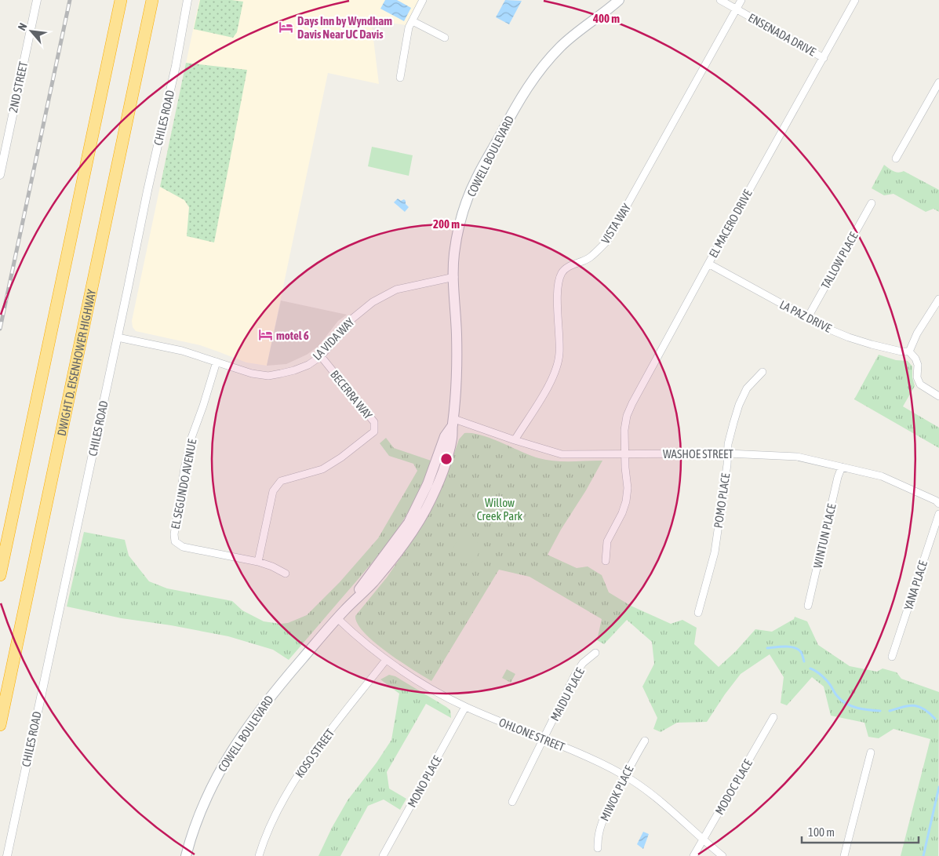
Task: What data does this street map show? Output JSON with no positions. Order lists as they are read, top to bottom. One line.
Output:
{"streets":{"highway":["DWIGHT D. EISENHOWER HIGHWAY"],"main road":["COWELL BOULEVARD"],"street":["ENSENADA DRIVE","2ND STREET","CHILES ROAD","VISTA WAY","EL MACERO DRIVE","TALLOW PLACE","LA PAZ DRIVE","LA VIDA WAY","BECERRA WAY","WASHOE STREET","EL SEGUNDO AVENUE","POMO PLACE","WINTUN PLACE","YANA PLACE","MAIDU PLACE","OHLONE STREET","KOSO STREET","MONO PLACE","MODOC PLACE","MIWOK PLACE"]},"crossings":[["ENSENADA DRIVE","VISTA WAY"],["ENSENADA DRIVE","EL MACERO DRIVE"],["CHILES ROAD","LA VIDA WAY"],["COWELL BOULEVARD","LA VIDA WAY"],["COWELL BOULEVARD","WASHOE STREET"],["COWELL BOULEVARD","OHLONE STREET"],["VISTA WAY","WASHOE STREET"],["EL MACERO DRIVE","LA PAZ DRIVE"],["EL MACERO DRIVE","WASHOE STREET"],["TALLOW PLACE","LA PAZ DRIVE"],["LA VIDA WAY","BECERRA WAY"],["LA VIDA WAY","EL SEGUNDO AVENUE"],["BECERRA WAY","EL SEGUNDO AVENUE"],["WASHOE STREET","POMO PLACE"],["WASHOE STREET","WINTUN PLACE"],["MAIDU PLACE","OHLONE STREET"],["OHLONE STREET","KOSO STREET"],["OHLONE STREET","MONO PLACE"],["OHLONE STREET","MODOC PLACE"],["OHLONE STREET","MIWOK PLACE"]],"parks":["Willow Creek Park"],"places":{"hotel":["Days Inn by Wyndham Davis Near UC Davis","motel 6"]},"scale_bar":"100 m","north":"top left","rings":["400 m","200 m"]}
